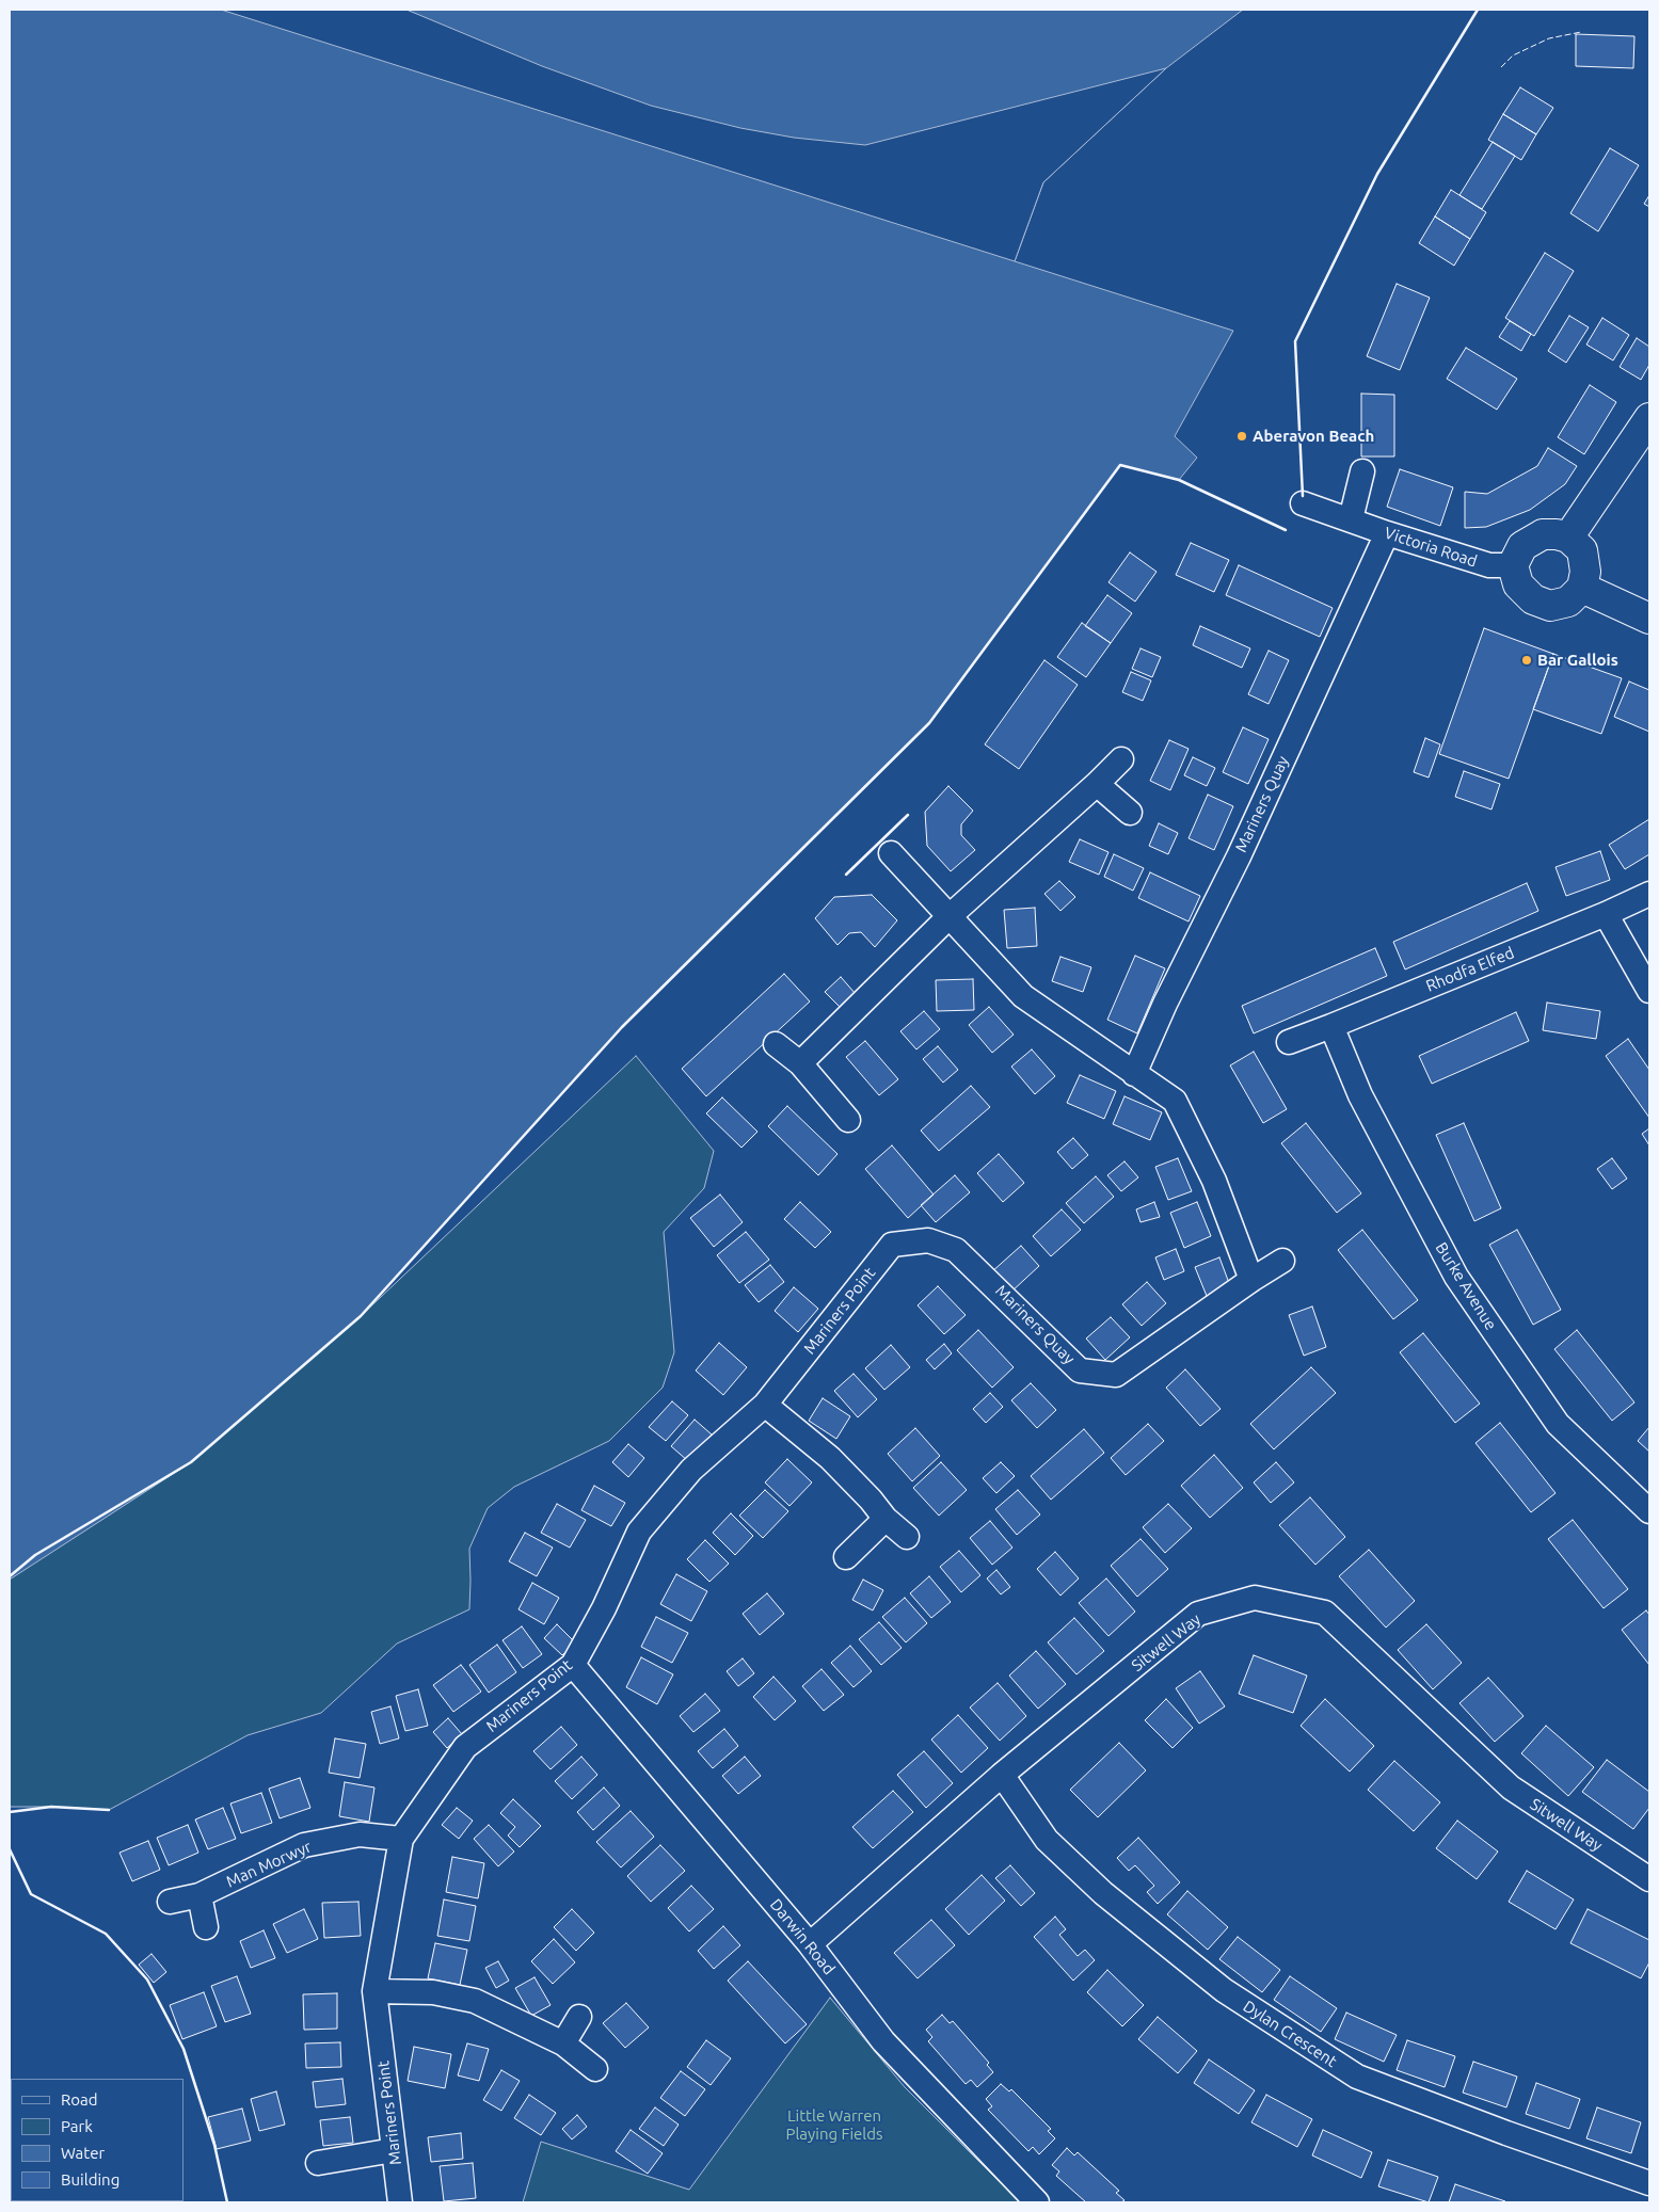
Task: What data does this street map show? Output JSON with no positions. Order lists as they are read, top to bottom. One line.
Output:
{"streets":{"street":["Victoria Road","Mariners Quay","Rhodfa Elfed","Burke Avenue","Mariners Point","Sitwell Way","Man Morwyr","Darwin Road","Dylan Crescent"]},"crossings":[["Victoria Road","Mariners Quay"],["Mariners Quay","Mariners Point"],["Rhodfa Elfed","Burke Avenue"],["Mariners Point","Man Morwyr"],["Mariners Point","Darwin Road"],["Sitwell Way","Darwin Road"],["Sitwell Way","Dylan Crescent"]],"parks":["Little Warren Playing Fields"],"places":["Aberavon Beach","Bar Gallois"],"legend":["Road","Park","Water","Building"]}
